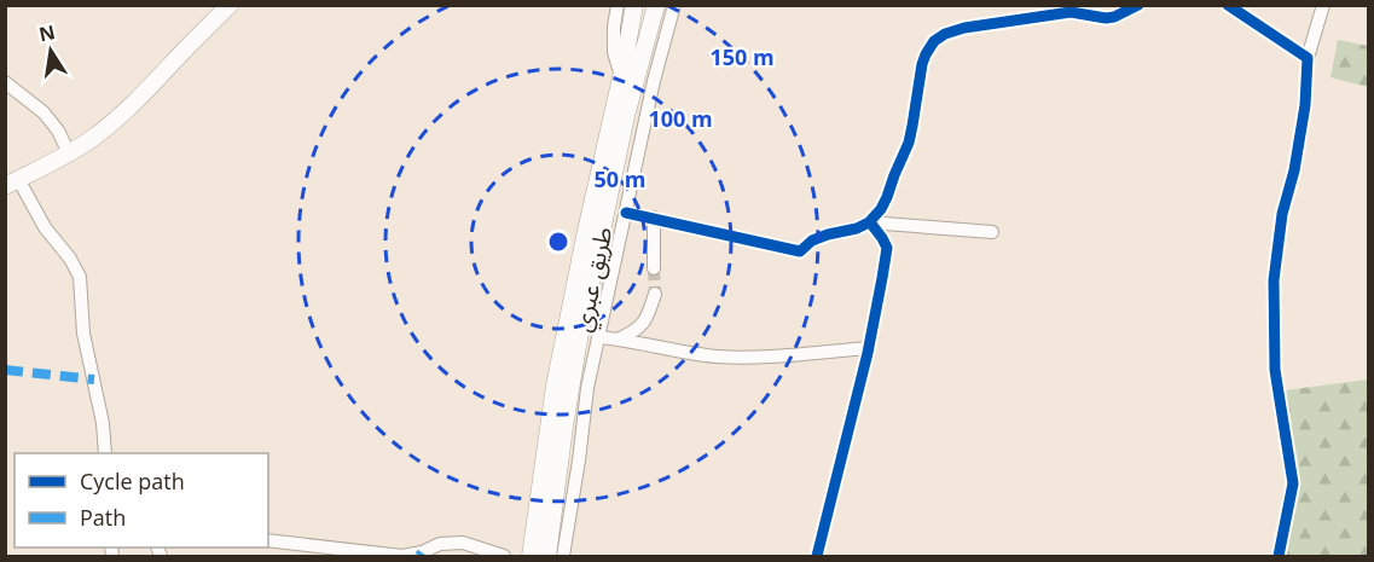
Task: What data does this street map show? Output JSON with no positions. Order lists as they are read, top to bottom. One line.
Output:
{"streets":{"main road":["طريق عبري"]},"legend":["Cycle path","Path"],"north":"top","rings":["150 m","100 m","50 m"]}
